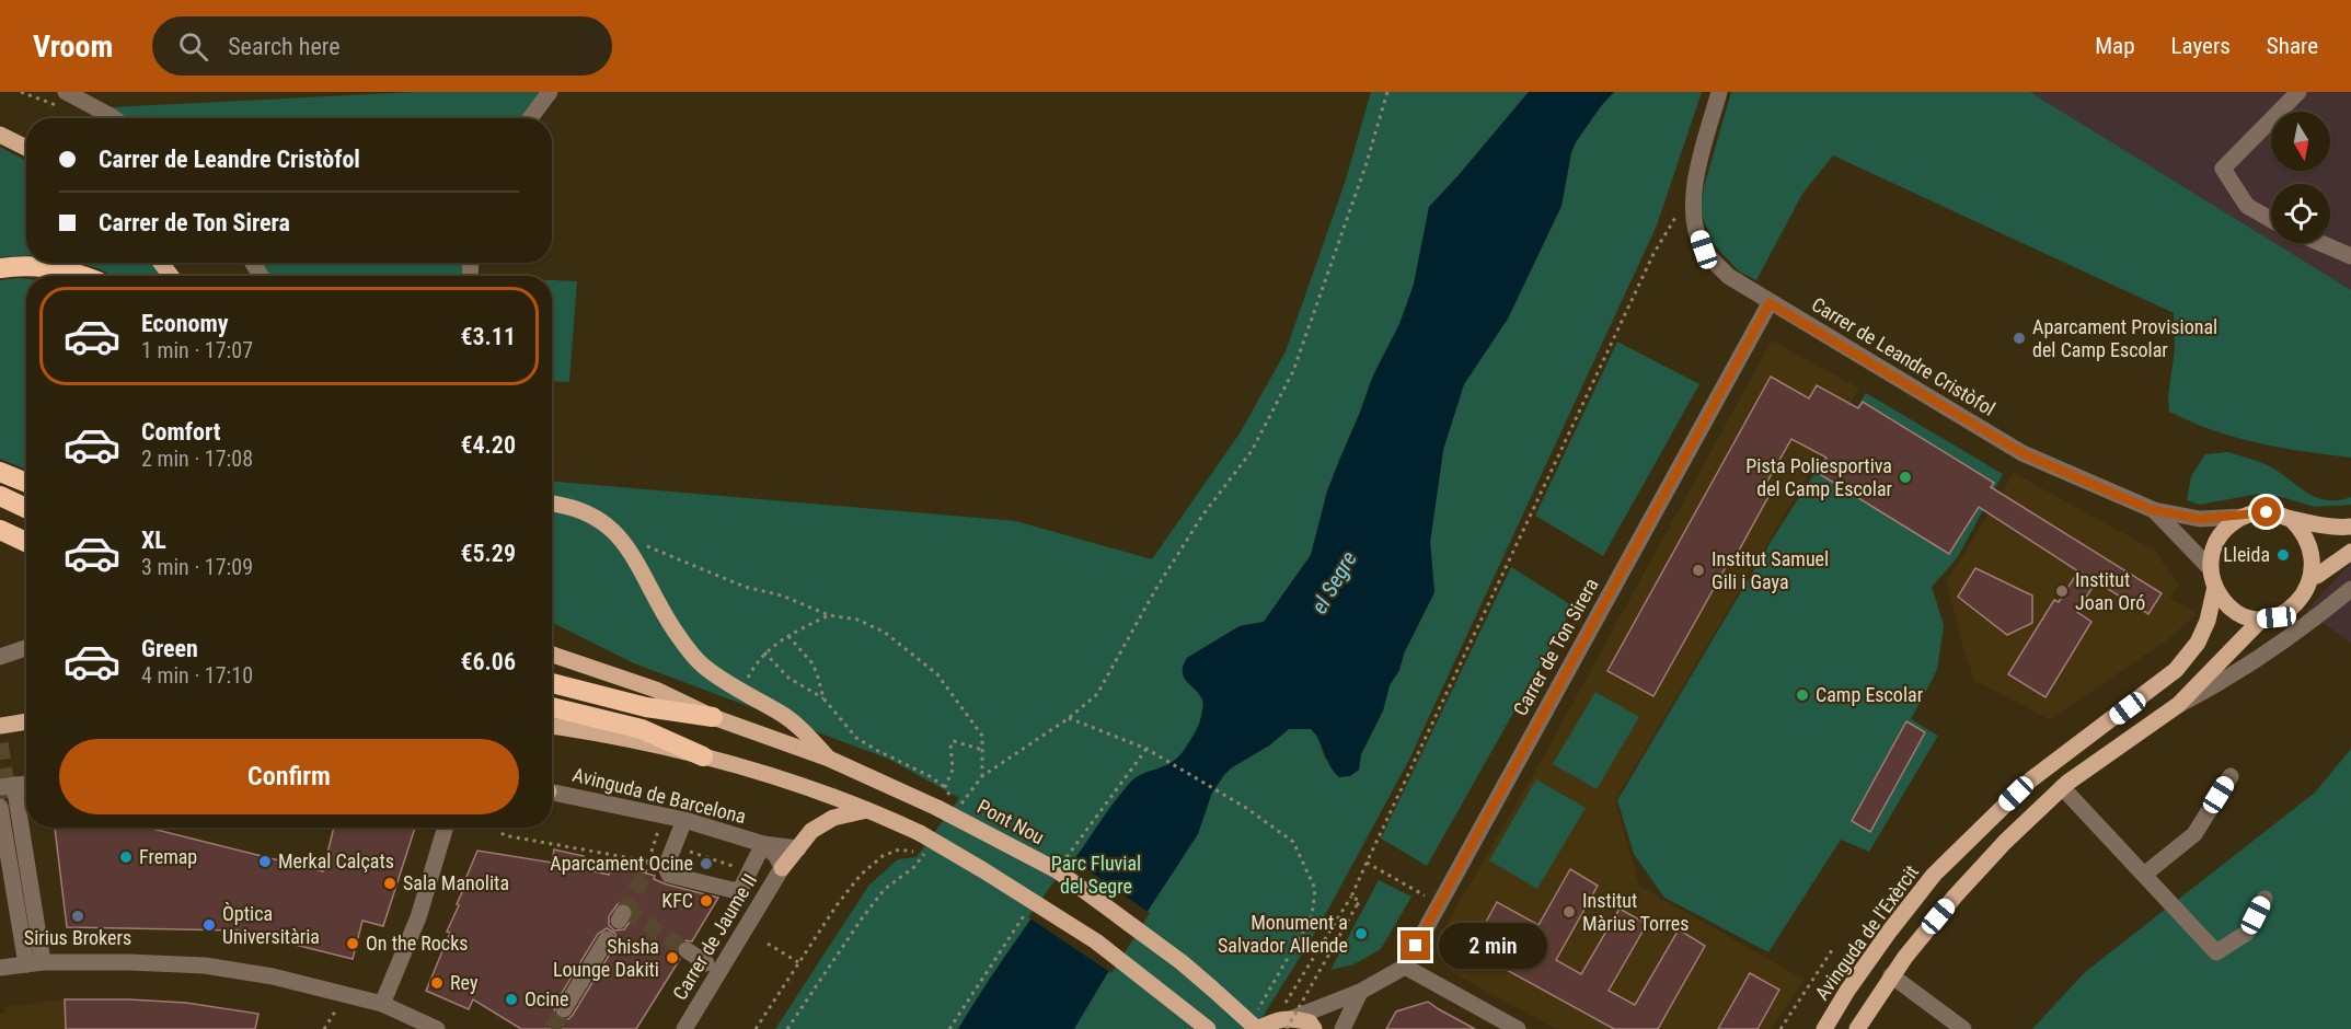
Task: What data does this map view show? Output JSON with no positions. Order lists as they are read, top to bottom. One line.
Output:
{"streets":{"main road":["Pont Nou","Avinguda de l'Exèrcit"],"street":["Carrer de Leandre Cristòfol","Carrer de Ton Sirera","Avinguda de Barcelona","Carrer de Jaume II"]},"crossings":[["Carrer de Leandre Cristòfol","Carrer de Ton Sirera"],["Carrer de Leandre Cristòfol","Avinguda de l'Exèrcit"],["Avinguda de Barcelona","Carrer de Jaume II"]],"water":["el Segre"],"parks":["Parc Fluvial del Segre"],"places":["Aparcament Provisional del Camp Escolar","Pista Poliesportiva del Camp Escolar","Lleida","Institut Samuel Gili i Gaya","Institut Joan Oró","Camp Escolar","Fremap","Merkal Calçats","Aparcament Ocine","Sala Manolita","KFC","Institut Màrius Torres","Sirius Brokers","Òptica Universitària","Monument a Salvador Allende","On the Rocks","Shisha Lounge Dakiti","Rey","Ocine"],"north":"bottom","page":{"header":"Vroom","search":"Search here","nav":["Map","Layers","Share"],"banner":["Carrer de Leandre Cristòfol","Carrer de Ton Sirera"],"list":[{"name":"Economy","note":"1 min · 17:07","value":"€3.11"},{"name":"Comfort","note":"2 min · 17:08","value":"€4.20"},{"name":"XL","note":"3 min · 17:09","value":"€5.29"},{"name":"Green","note":"4 min · 17:10","value":"€6.06"}],"buttons":"Confirm","bubble":"2 min"}}
